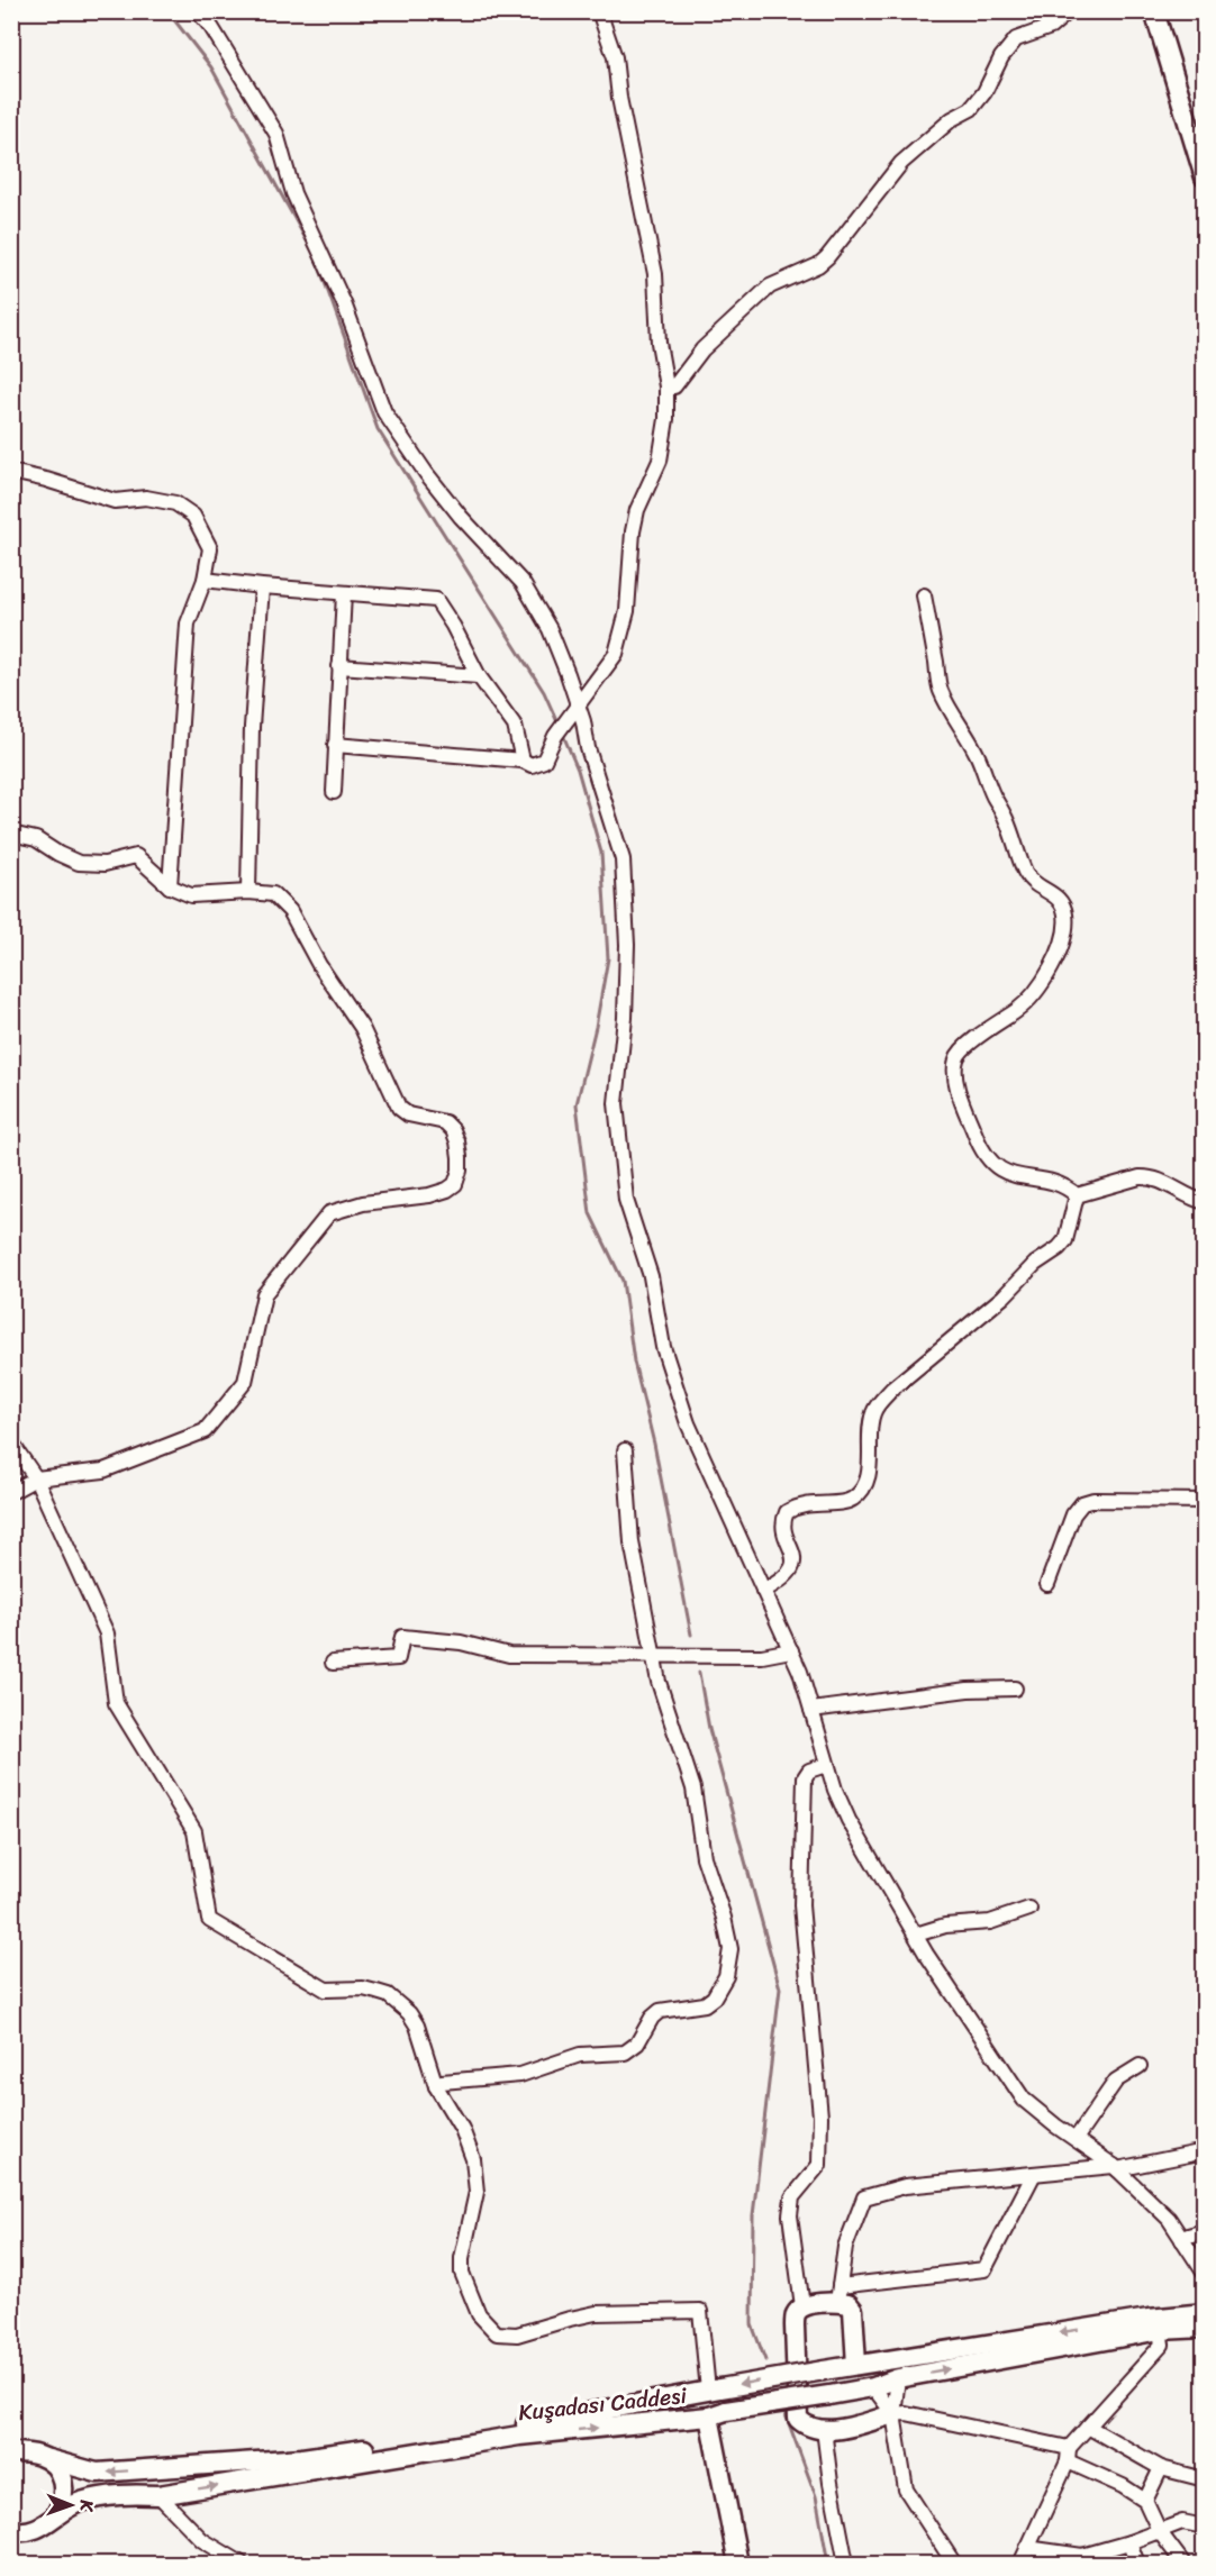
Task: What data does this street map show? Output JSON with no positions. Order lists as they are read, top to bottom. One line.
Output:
{"streets":{"main road":["Kuşadası Caddesi"]},"north":"right"}
